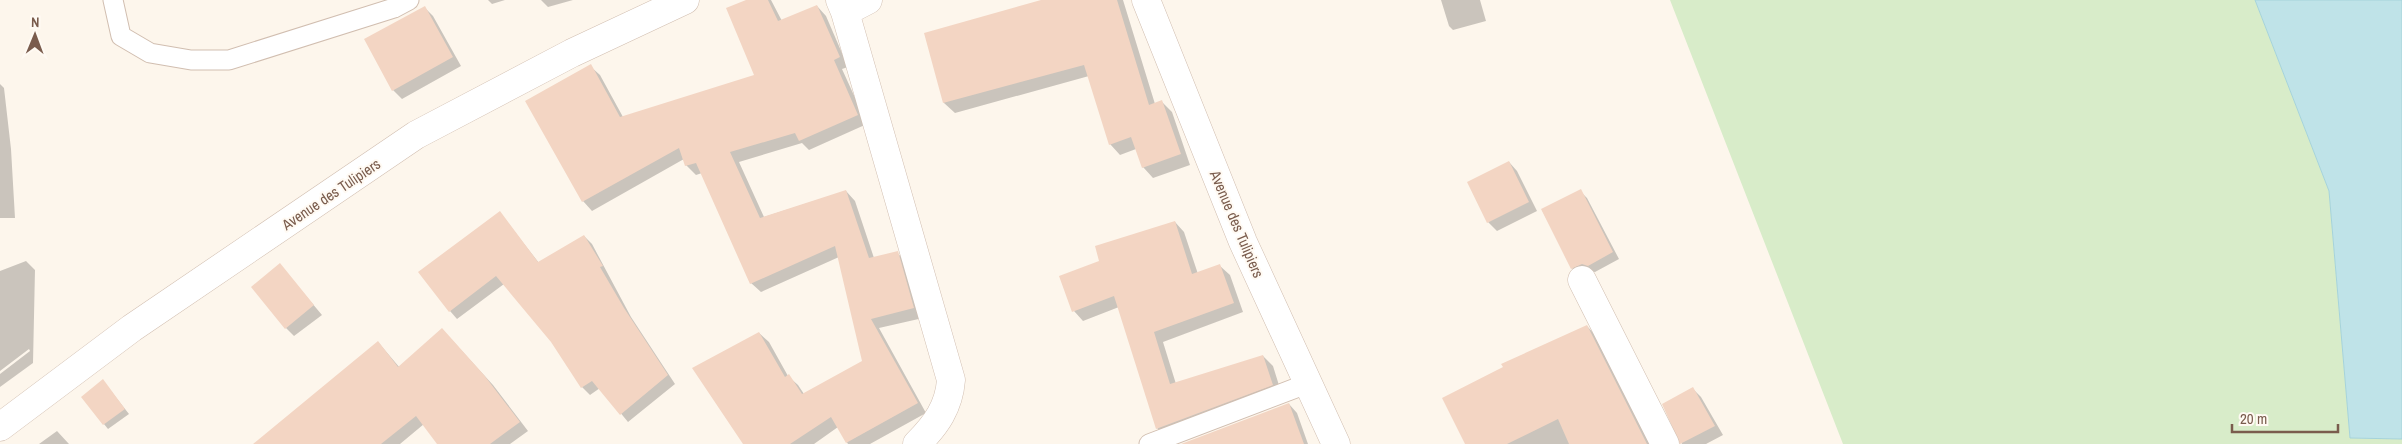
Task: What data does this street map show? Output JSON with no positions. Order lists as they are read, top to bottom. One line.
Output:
{"streets":{"street":["Avenue des Tulipiers"]},"scale_bar":"20 m","north":"top"}
